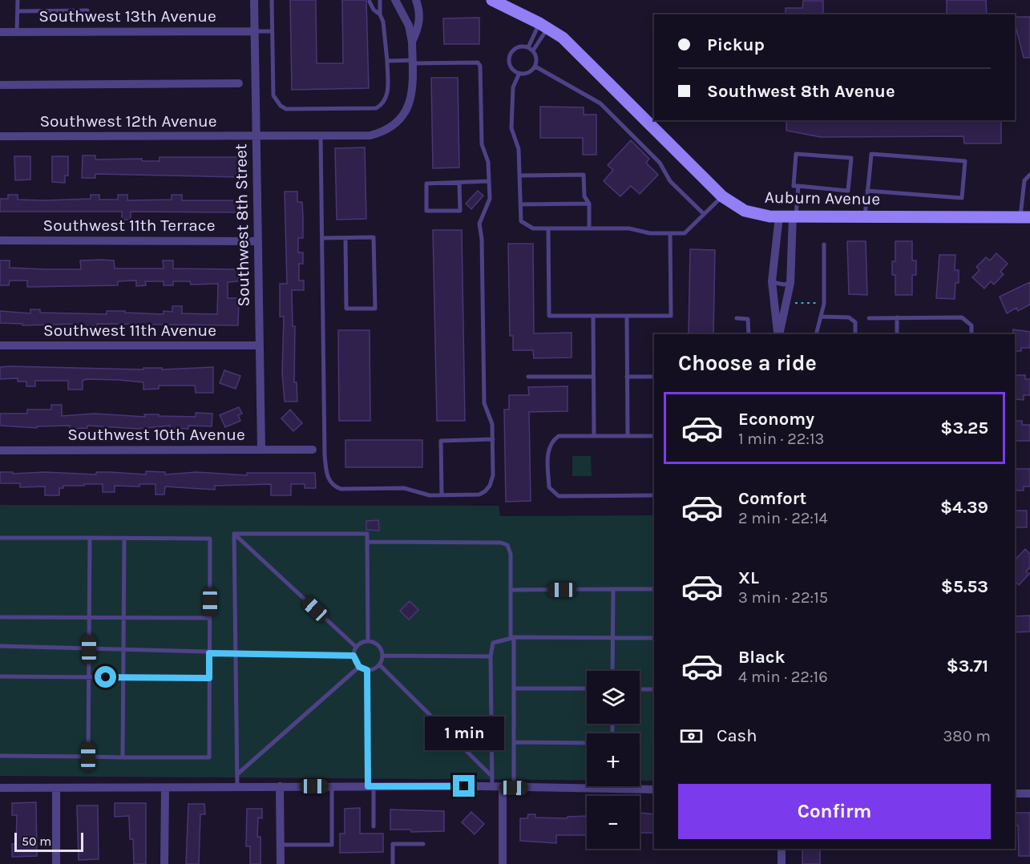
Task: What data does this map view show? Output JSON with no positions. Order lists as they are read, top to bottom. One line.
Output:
{"streets":{"street":["Southwest 13th Avenue","Southwest 12th Avenue","Auburn Avenue","Southwest 11th Terrace","Southwest 8th Street","Southwest 11th Avenue","Southwest 10th Avenue"]},"crossings":[["Southwest 13th Avenue","Southwest 8th Street"],["Southwest 12th Avenue","Southwest 8th Street"],["Southwest 11th Terrace","Southwest 8th Street"],["Southwest 8th Street","Southwest 11th Avenue"],["Southwest 8th Street","Southwest 10th Avenue"]],"scale_bar":"50 m","page":{"banner":["Pickup","Southwest 8th Avenue"],"heading":"Choose a ride","list":[{"name":"Economy","note":"1 min · 22:13","value":"$3.25"},{"name":"Comfort","note":"2 min · 22:14","value":"$4.39"},{"name":"XL","note":"3 min · 22:15","value":"$5.53"},{"name":"Black","note":"4 min · 22:16","value":"$3.71"}],"map_buttons":["+","−"],"pay":["Cash","380 m"],"bubble":"1 min","buttons":"Confirm","scale":"50 m"}}
